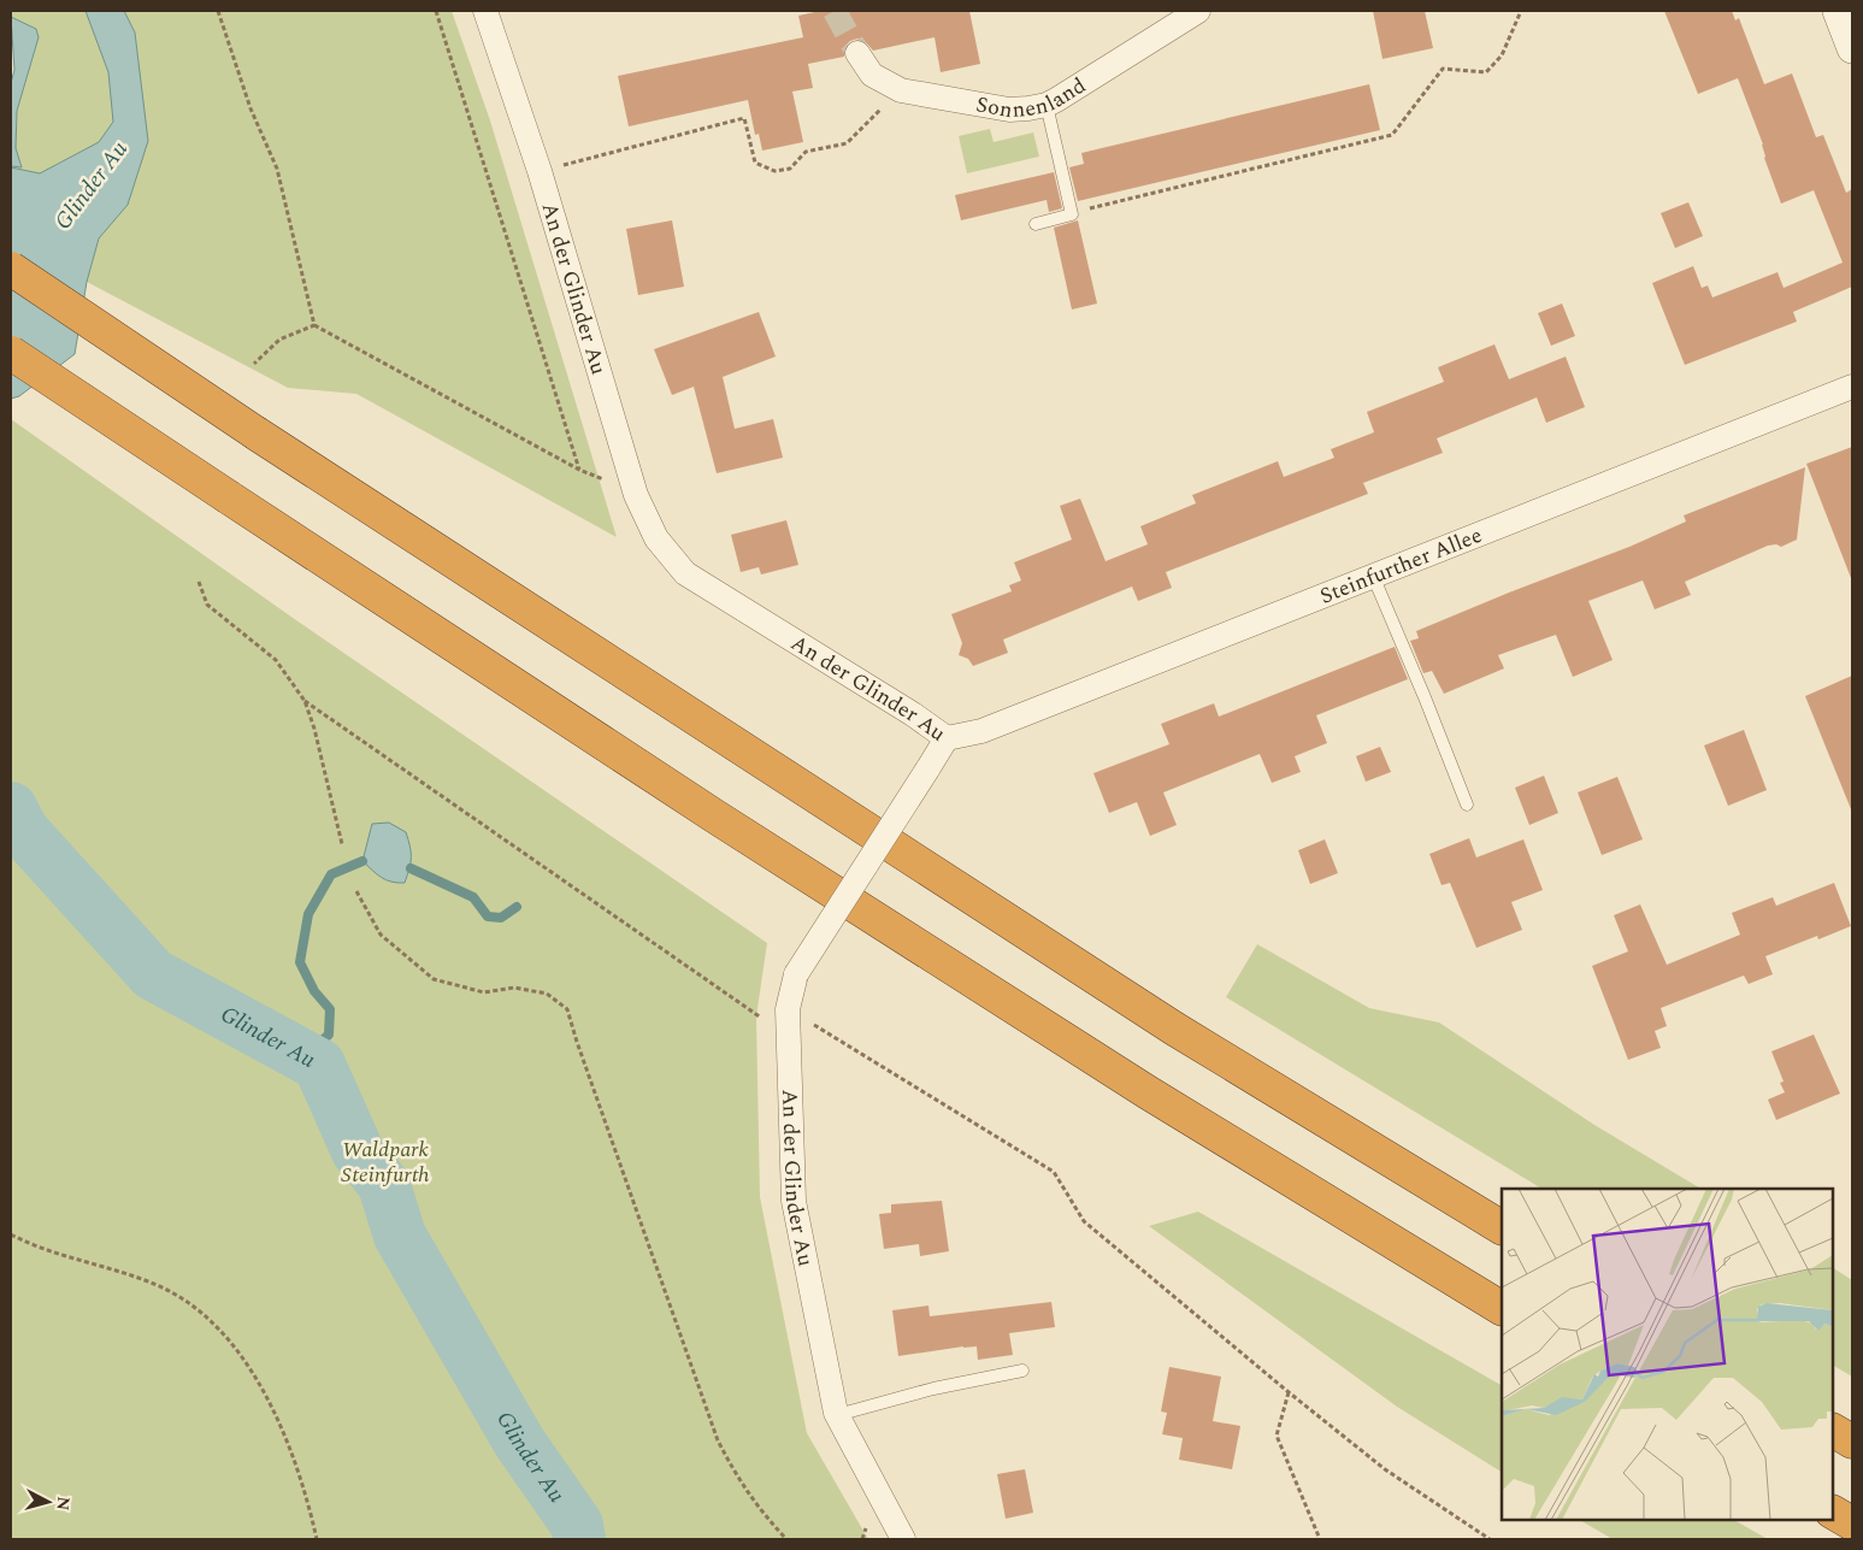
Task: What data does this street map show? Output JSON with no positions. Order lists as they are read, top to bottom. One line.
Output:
{"streets":{"street":["Sonnenland","An der Glinder Au","Steinfurther Allee"]},"crossings":[["An der Glinder Au","Steinfurther Allee"]],"water":["Glinder Au"],"parks":["Waldpark Steinfurth"],"north":"right"}
